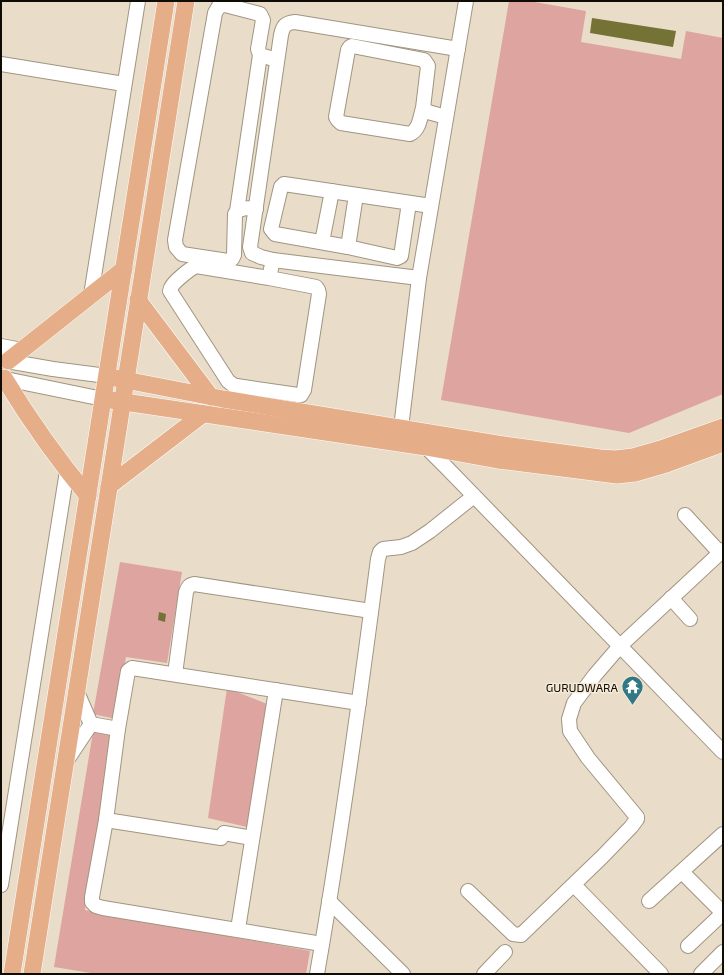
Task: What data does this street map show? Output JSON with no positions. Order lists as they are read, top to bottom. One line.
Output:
{"places":{"temple":["GURUDWARA"]}}
